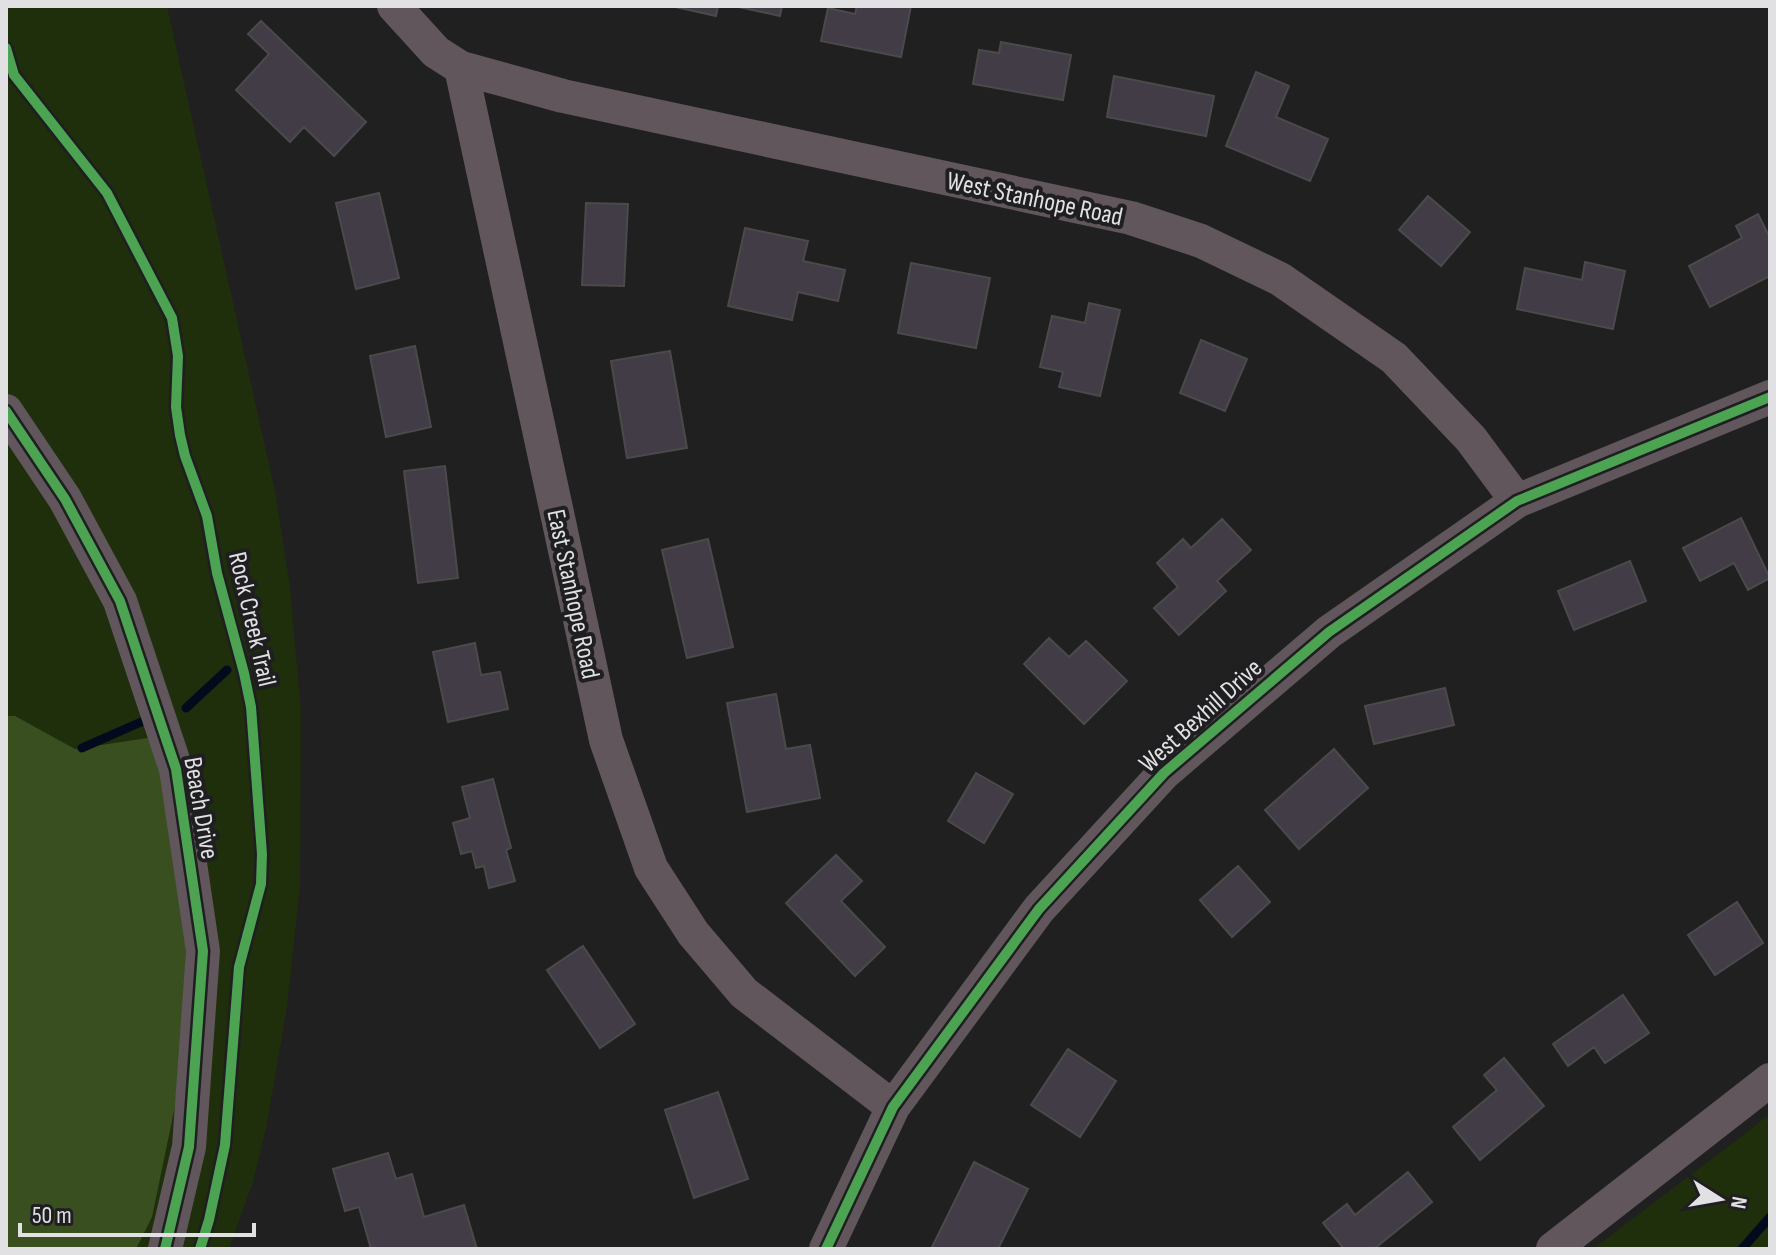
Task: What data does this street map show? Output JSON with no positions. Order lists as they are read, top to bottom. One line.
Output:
{"streets":{"street":["West Stanhope Road","East Stanhope Road","West Bexhill Drive","Beach Drive"],"cycle path":["Rock Creek Trail"]},"crossings":[["West Stanhope Road","East Stanhope Road"],["West Stanhope Road","West Bexhill Drive"],["East Stanhope Road","West Bexhill Drive"]],"scale_bar":"50 m","north":"right"}
